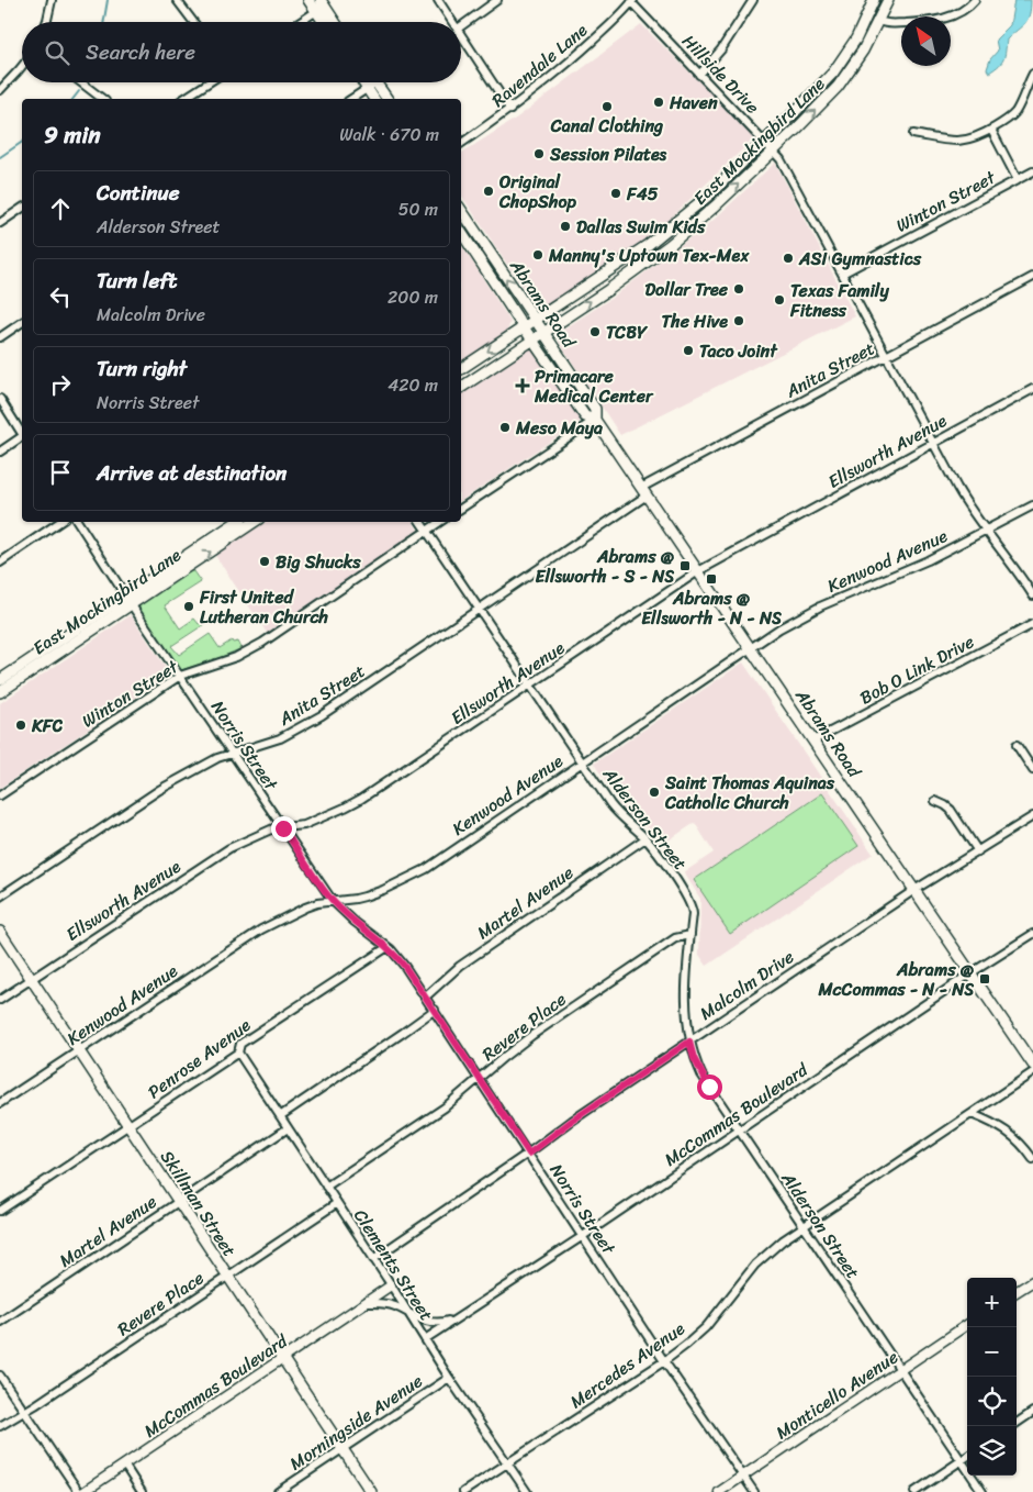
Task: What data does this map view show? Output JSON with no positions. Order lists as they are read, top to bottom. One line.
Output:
{"streets":{"main road":["East Mockingbird Lane","Abrams Road","Skillman Street"],"street":["Ravendale Lane","Hillside Drive","Winton Street","Anita Street","Ellsworth Avenue","Kenwood Avenue","Bob O Link Drive","Norris Street","Alderson Street","Martel Avenue","Malcolm Drive","Revere Place","Penrose Avenue","McCommas Boulevard","Clements Street","Mercedes Avenue","Monticello Avenue","Morningside Avenue"]},"crossings":[["Ravendale Lane","Hillside Drive"],["Hillside Drive","East Mockingbird Lane"],["Hillside Drive","Winton Street"],["Hillside Drive","Anita Street"],["Hillside Drive","Ellsworth Avenue"],["Hillside Drive","Kenwood Avenue"],["East Mockingbird Lane","Abrams Road"],["East Mockingbird Lane","Norris Street"],["Winton Street","Norris Street"],["Winton Street","Alderson Street"],["Abrams Road","Anita Street"],["Abrams Road","Ellsworth Avenue"],["Abrams Road","Kenwood Avenue"],["Abrams Road","Bob O Link Drive"],["Abrams Road","Malcolm Drive"],["Abrams Road","McCommas Boulevard"],["Anita Street","Norris Street"],["Anita Street","Alderson Street"],["Ellsworth Avenue","Norris Street"],["Ellsworth Avenue","Alderson Street"],["Ellsworth Avenue","Skillman Street"],["Kenwood Avenue","Norris Street"],["Kenwood Avenue","Alderson Street"],["Kenwood Avenue","Skillman Street"],["Norris Street","Martel Avenue"],["Norris Street","Malcolm Drive"],["Norris Street","Revere Place"],["Norris Street","Penrose Avenue"],["Norris Street","McCommas Boulevard"],["Norris Street","Mercedes Avenue"],["Norris Street","Monticello Avenue"],["Alderson Street","Martel Avenue"],["Alderson Street","Malcolm Drive"],["Alderson Street","Revere Place"],["Alderson Street","McCommas Boulevard"],["Alderson Street","Mercedes Avenue"],["Alderson Street","Monticello Avenue"],["Martel Avenue","Skillman Street"],["Martel Avenue","Clements Street"],["Malcolm Drive","Clements Street"],["Revere Place","Skillman Street"],["Revere Place","Clements Street"],["Penrose Avenue","Skillman Street"],["Penrose Avenue","Clements Street"],["McCommas Boulevard","Skillman Street"],["McCommas Boulevard","Clements Street"],["Skillman Street","Morningside Avenue"],["Clements Street","Mercedes Avenue"],["Clements Street","Morningside Avenue"]],"places":{"other":["Haven","Canal Clothing","Session Pilates","Original ChopShop","F45","Dallas Swim Kids","Manny's Uptown Tex-Mex","ASI Gymnastics","Dollar Tree","Texas Family Fitness","The Hive","TCBY","Taco Joint","Meso Maya","Big Shucks","First United Lutheran Church","KFC","Saint Thomas Aquinas Catholic Church"],"health":["Primacare Medical Center"],"transit":["Abrams @ Ellsworth - S - NS","Abrams @ Ellsworth - N - NS","Abrams @ McCommas - N - NS"]},"north":"top left","page":{"search":"Search here","heading":["9 min","Walk · 670 m"],"list":[["Continue","Alderson Street","50 m"],["Turn left","Malcolm Drive","200 m"],["Turn right","Norris Street","420 m"],"Arrive at destination"],"map_buttons":["+","−"]}}
